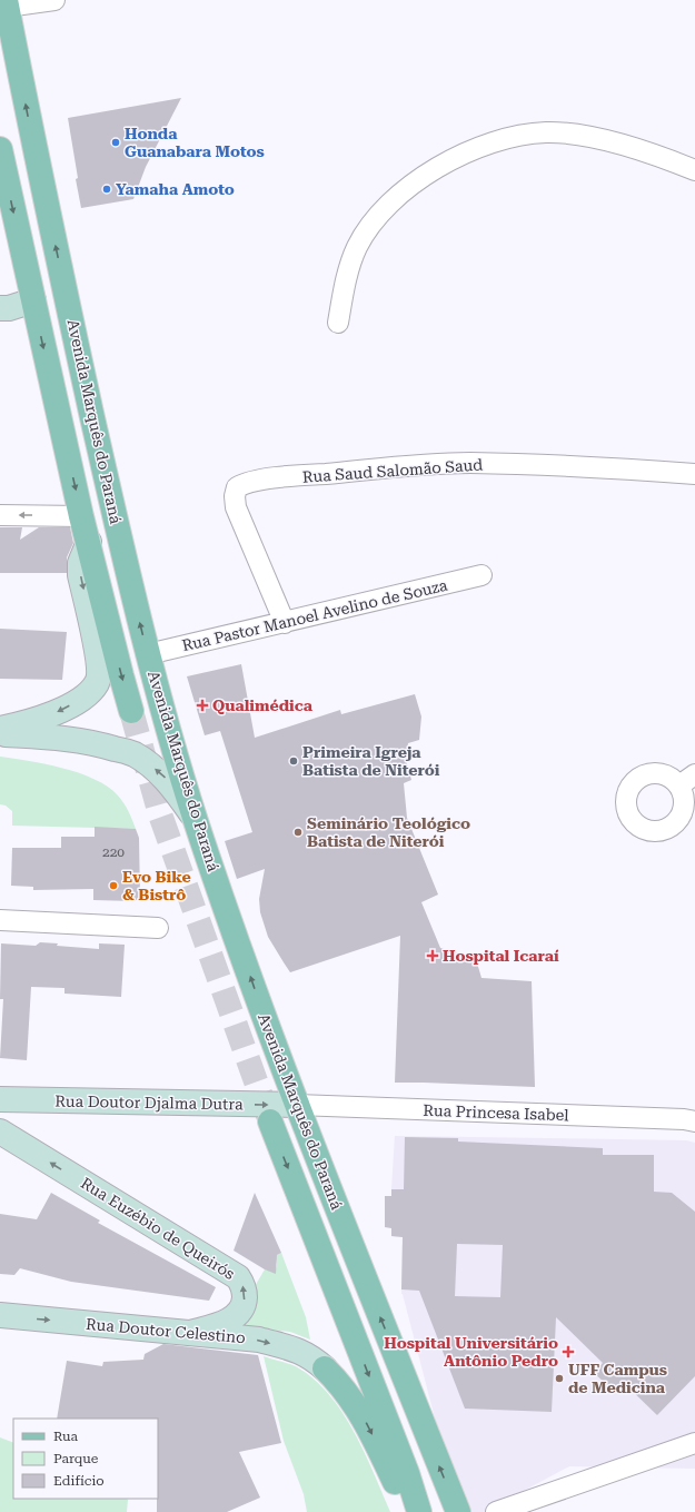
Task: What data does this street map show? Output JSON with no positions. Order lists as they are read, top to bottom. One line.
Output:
{"streets":{"main road":["Avenida Marquês do Paraná","Rua Doutor Djalma Dutra","Rua Euzébio de Queirós","Rua Doutor Celestino"],"street":["Rua Saud Salomão Saud","Rua Pastor Manoel Avelino de Souza","Rua Princesa Isabel"]},"crossings":[["Avenida Marquês do Paraná","Rua Pastor Manoel Avelino de Souza"],["Avenida Marquês do Paraná","Rua Doutor Djalma Dutra"],["Avenida Marquês do Paraná","Rua Princesa Isabel"],["Rua Saud Salomão Saud","Rua Pastor Manoel Avelino de Souza"],["Rua Doutor Djalma Dutra","Rua Princesa Isabel"],["Rua Euzébio de Queirós","Rua Doutor Celestino"]],"one_way":["Rua Doutor Djalma Dutra","Rua Doutor Celestino"],"places":{"other":["Honda Guanabara Motos","Yamaha Amoto","Primeira Igreja Batista de Niterói","Seminário Teológico Batista de Niterói","Evo Bike & Bistrô","UFF Campus de Medicina"],"health":["Qualimédica","Hospital Icaraí","Hospital Universitário Antônio Pedro"]},"house_numbers":["220"],"legend":["Rua","Parque","Edifício"]}
